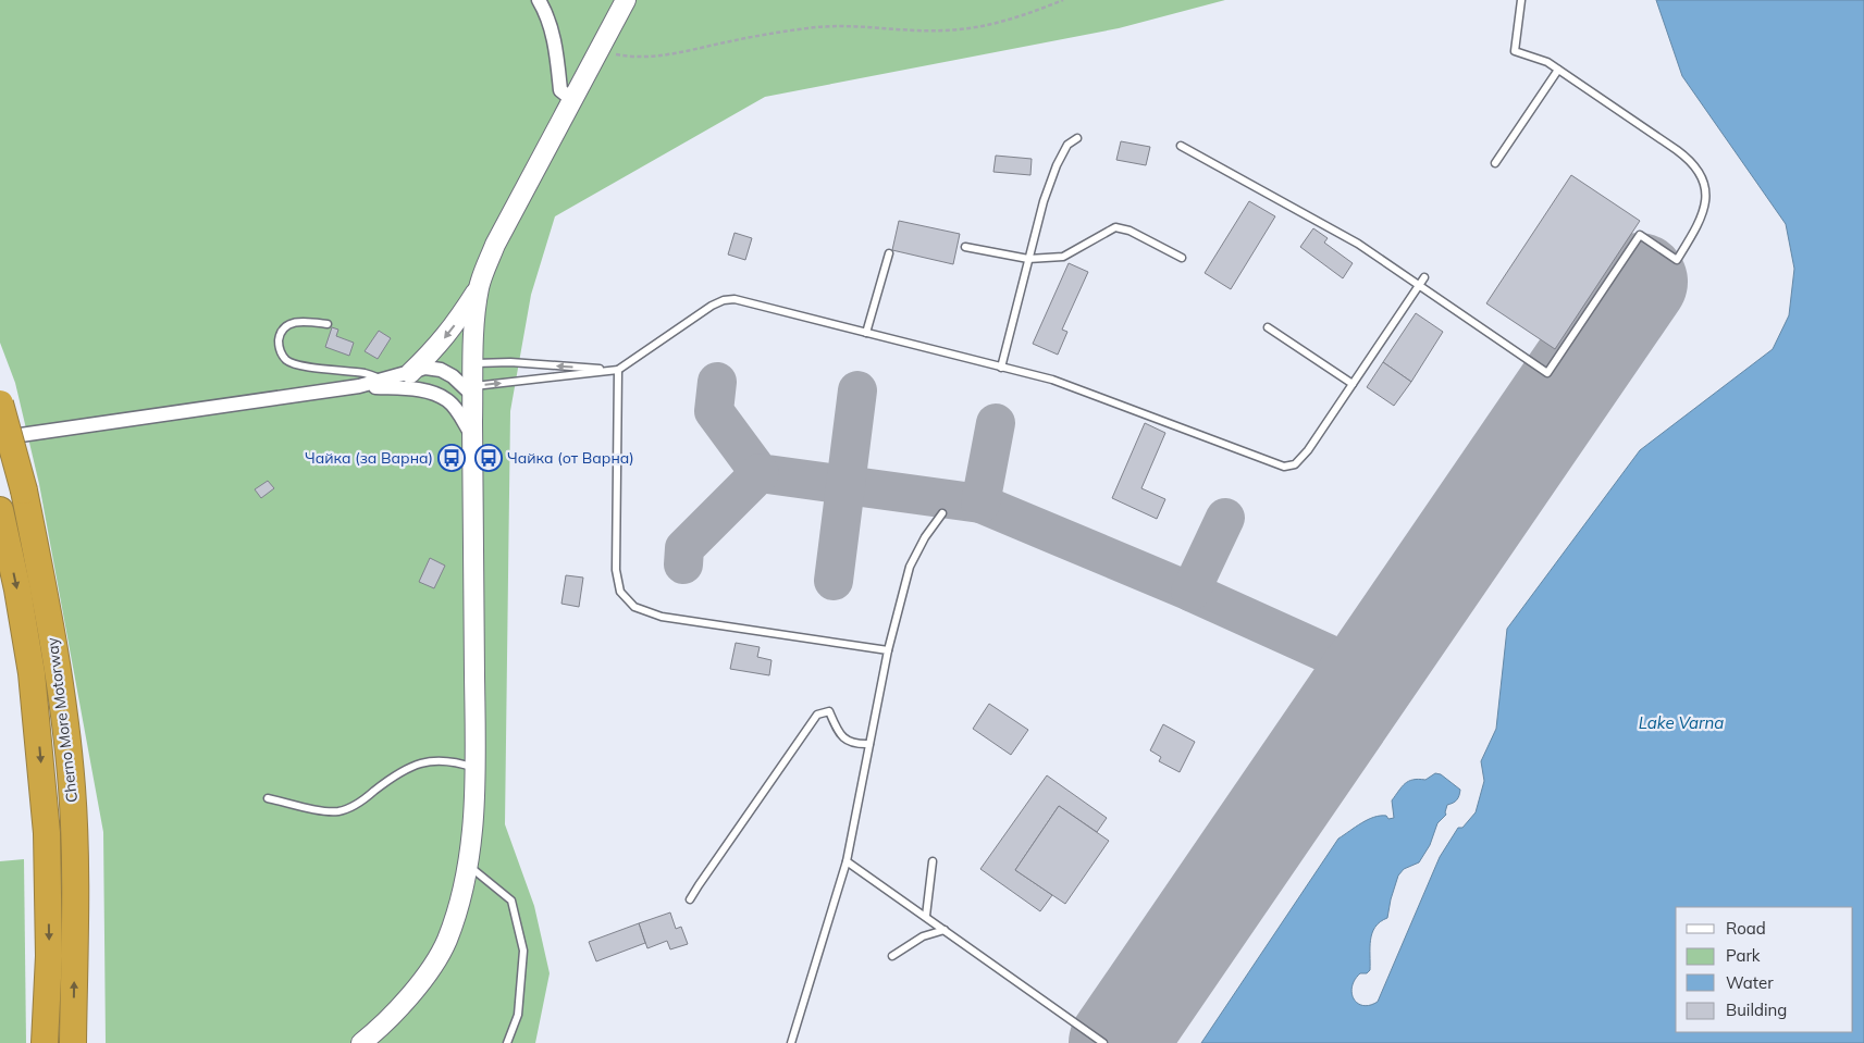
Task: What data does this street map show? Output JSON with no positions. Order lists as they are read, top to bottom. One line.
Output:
{"streets":{"highway":["Cherno More Motorway"]},"water":["Lake Varna"],"places":{"bus stop":["Чайка (за Варна)","Чайка (от Варна)"]},"legend":["Road","Park","Water","Building"]}
